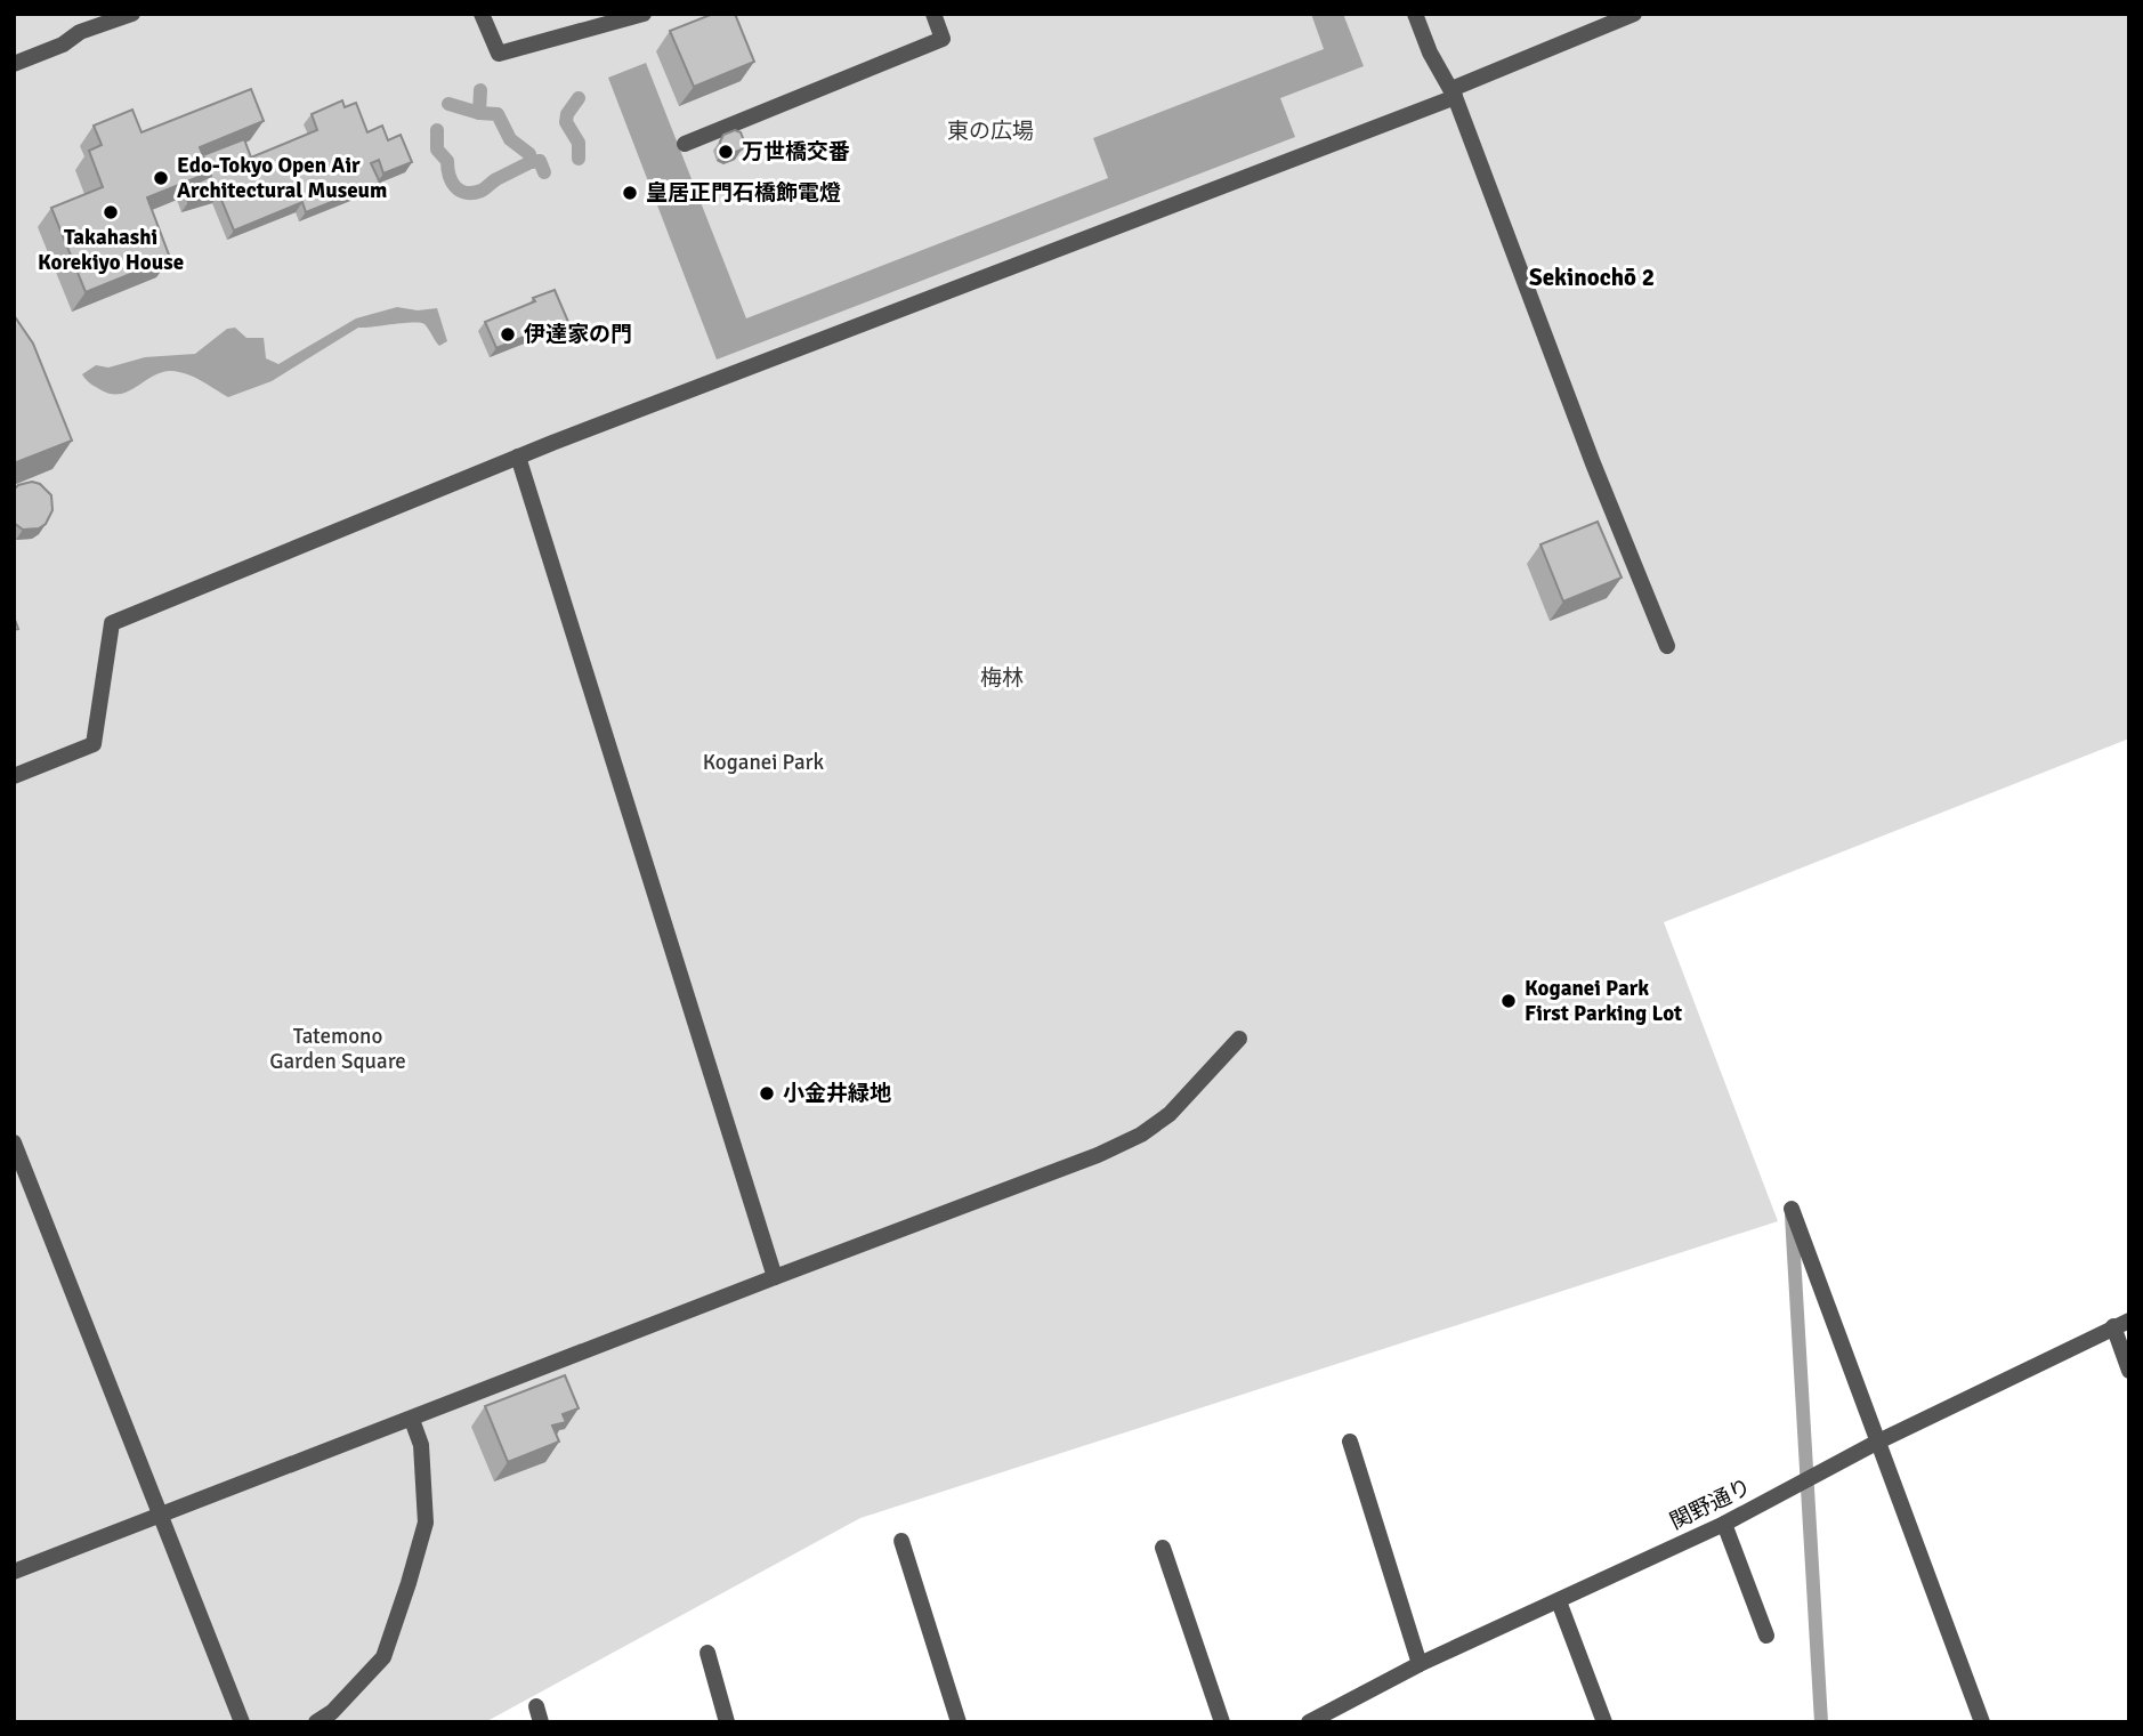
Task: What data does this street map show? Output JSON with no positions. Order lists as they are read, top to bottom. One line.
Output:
{"streets":{"street":["関野通り"]},"districts":["Sekinochō 2"],"parks":["東の広場","梅林","Koganei Park","Tatemono Garden Square"],"places":["万世橋交番","Edo-Tokyo Open Air Architectural Museum","皇居正門石橋飾電燈","Takahashi Korekiyo House","伊達家の門","Koganei Park First Parking Lot","小金井緑地"]}
